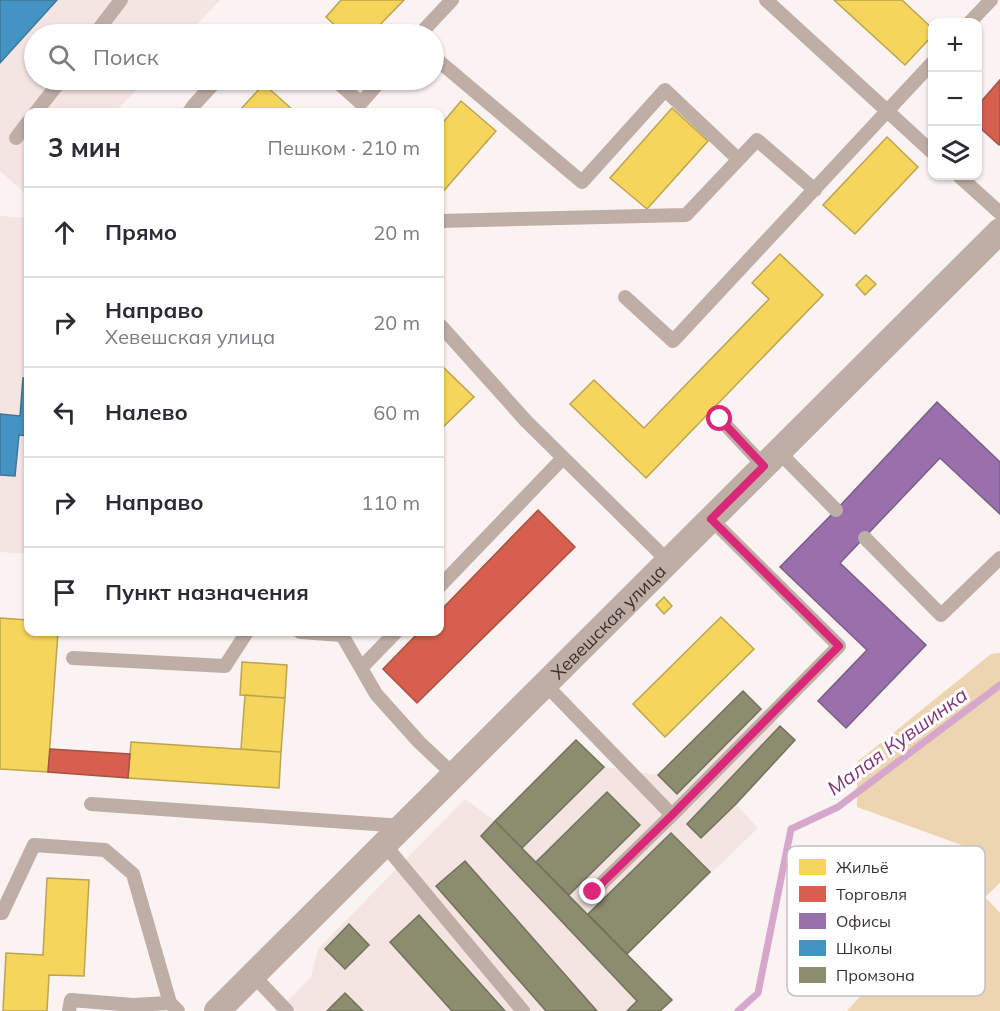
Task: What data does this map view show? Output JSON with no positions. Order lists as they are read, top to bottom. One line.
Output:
{"streets":{"street":["Хевешская улица"]},"water":["Малая Кувшинка"],"legend":["Жильё","Торговля","Офисы","Школы","Промзона"],"page":{"map_buttons":["+","−"],"search":"Поиск","heading":["3 мин","Пешком · 210 m"],"list":[["Прямо","20 m"],["Направо","Хевешская улица","20 m"],["Налево","60 m"],["Направо","110 m"],"Пункт назначения"]}}
